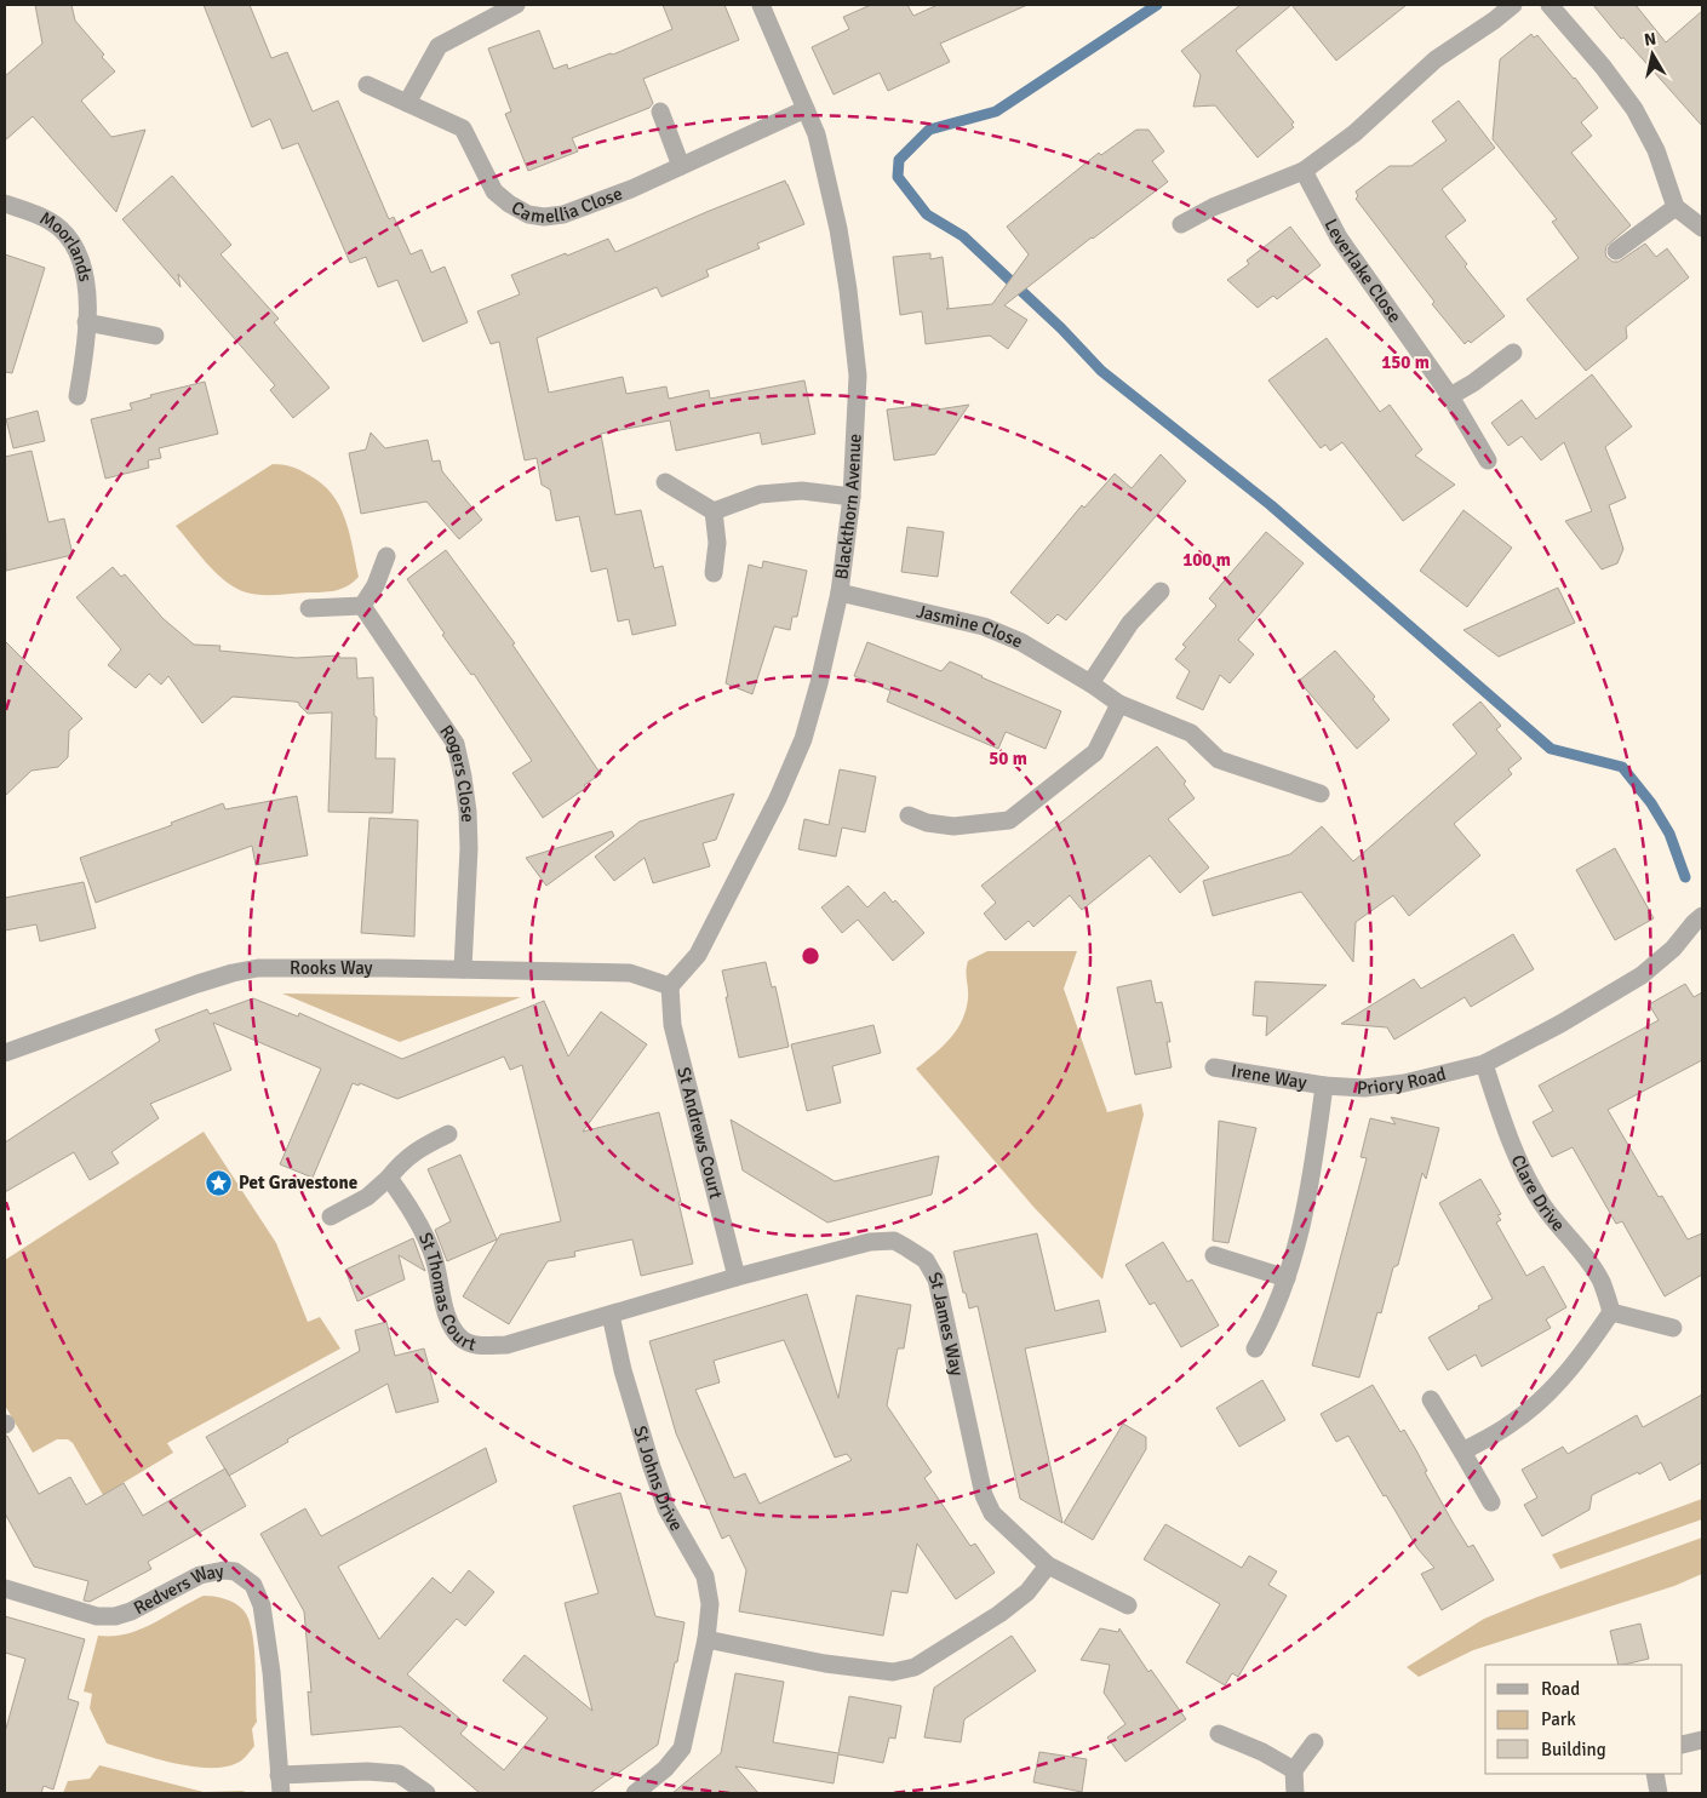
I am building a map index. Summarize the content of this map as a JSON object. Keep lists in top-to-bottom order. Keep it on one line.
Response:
{"streets":{"street":["Camellia Close","Moorlands","Leverlake Close","Blackthorn Avenue","Jasmine Close","Rogers Close","Rooks Way","Irene Way","Priory Road","St Andrews Court","Clare Drive","St Thomas Court","St James Way","St Johns Drive","Redvers Way"]},"crossings":[["Camellia Close","Blackthorn Avenue"],["Blackthorn Avenue","Jasmine Close"],["Blackthorn Avenue","Rooks Way"],["Blackthorn Avenue","St Andrews Court"],["Rogers Close","Rooks Way"],["Rooks Way","St Andrews Court"],["Irene Way","Priory Road"],["Priory Road","Clare Drive"],["St Andrews Court","St James Way"],["St Thomas Court","St James Way"],["St Thomas Court","St Johns Drive"],["St James Way","St Johns Drive"]],"places":{"place":["Pet Gravestone"]},"legend":["Road","Park","Building"],"north":"top","rings":["150 m","100 m","50 m"]}
